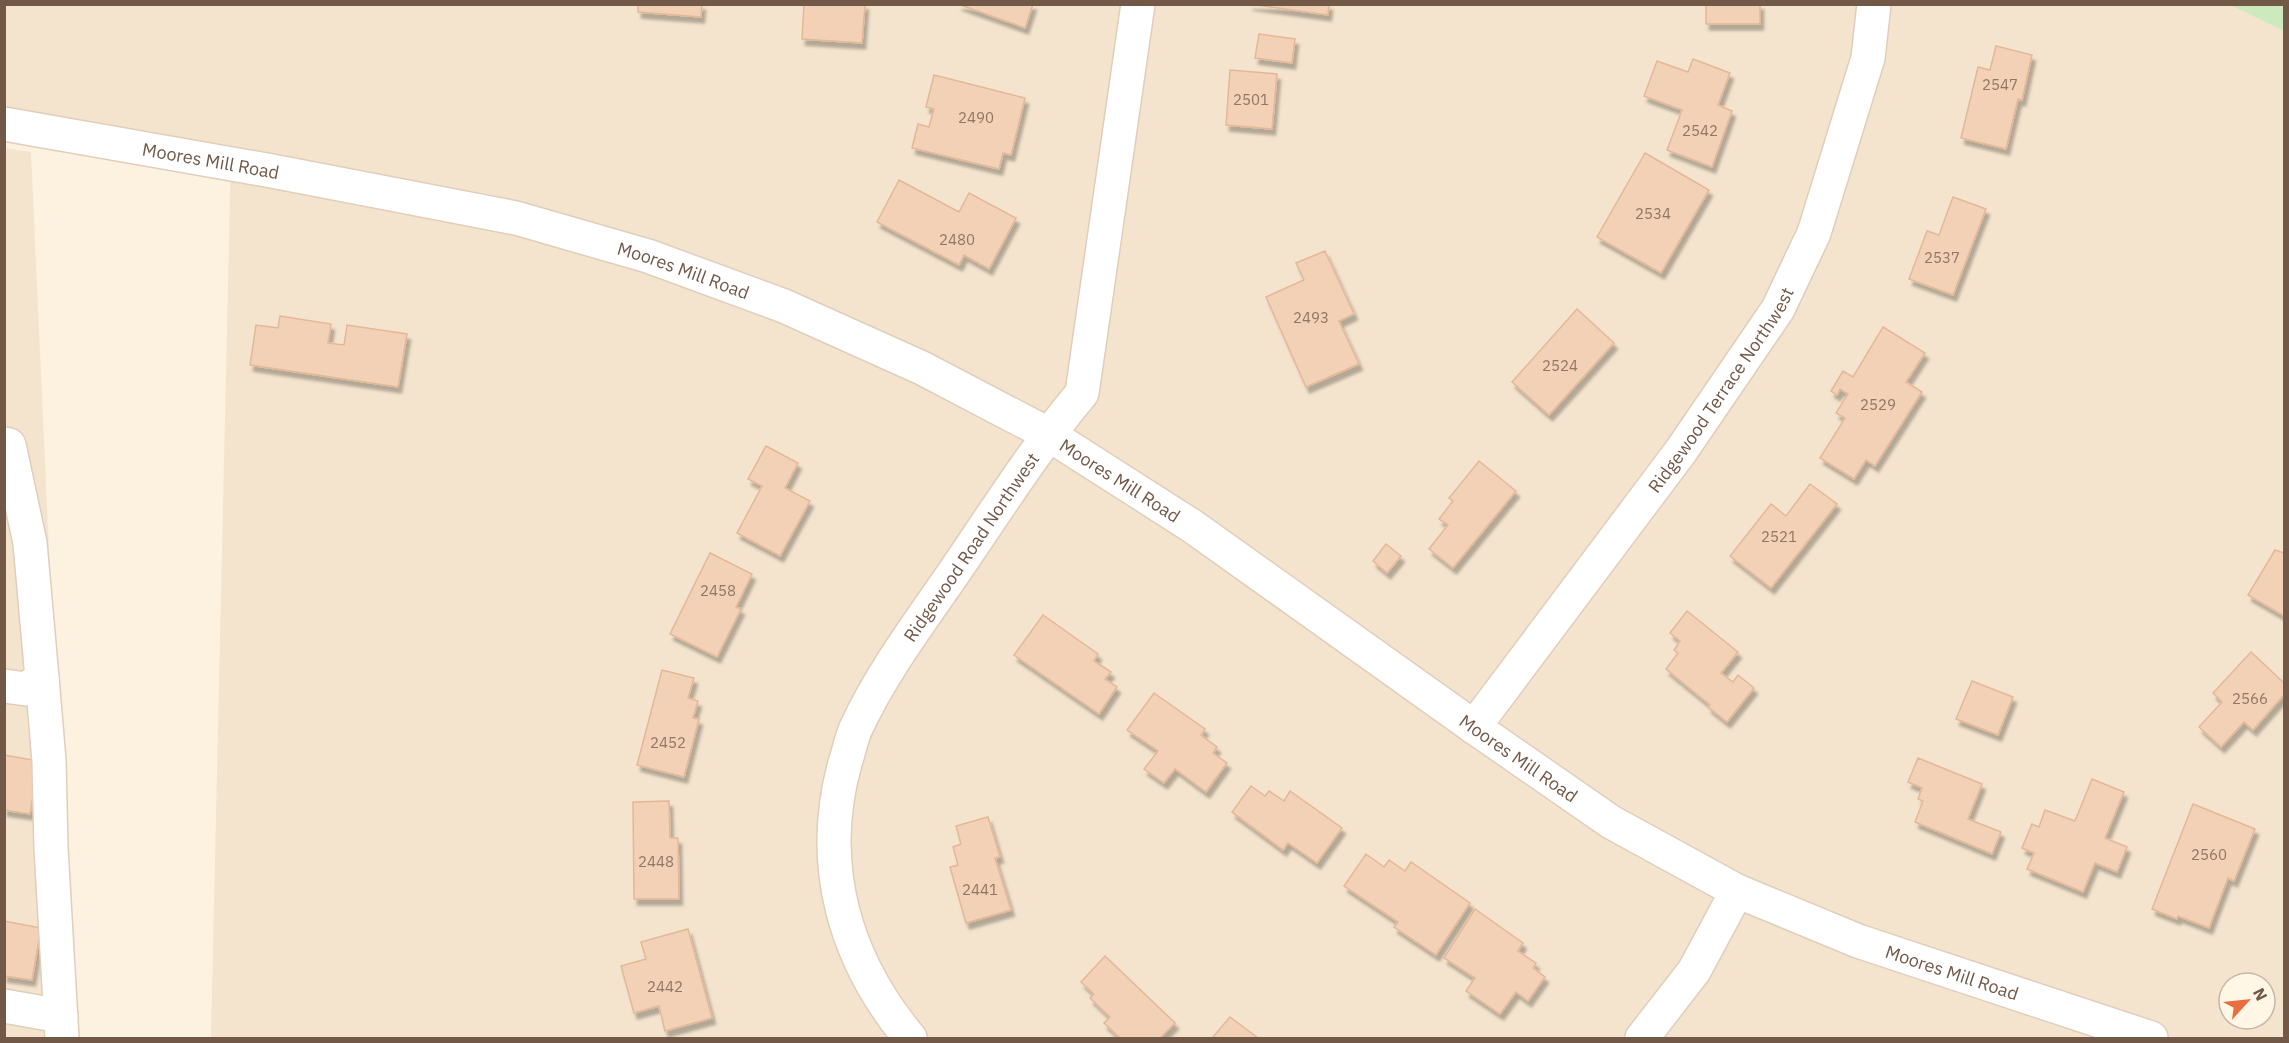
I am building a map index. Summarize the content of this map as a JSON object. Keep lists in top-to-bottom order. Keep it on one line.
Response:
{"streets":{"street":["Moores Mill Road","Ridgewood Terrace Northwest","Ridgewood Road Northwest"]},"crossings":[["Moores Mill Road","Ridgewood Terrace Northwest"],["Moores Mill Road","Ridgewood Road Northwest"]],"house_numbers":["2547","2501","2490","2542","2534","2480","2537","2493","2524","2529","2521","2458","2566","2452","2560","2448","2441","2442"],"north":"top right"}
